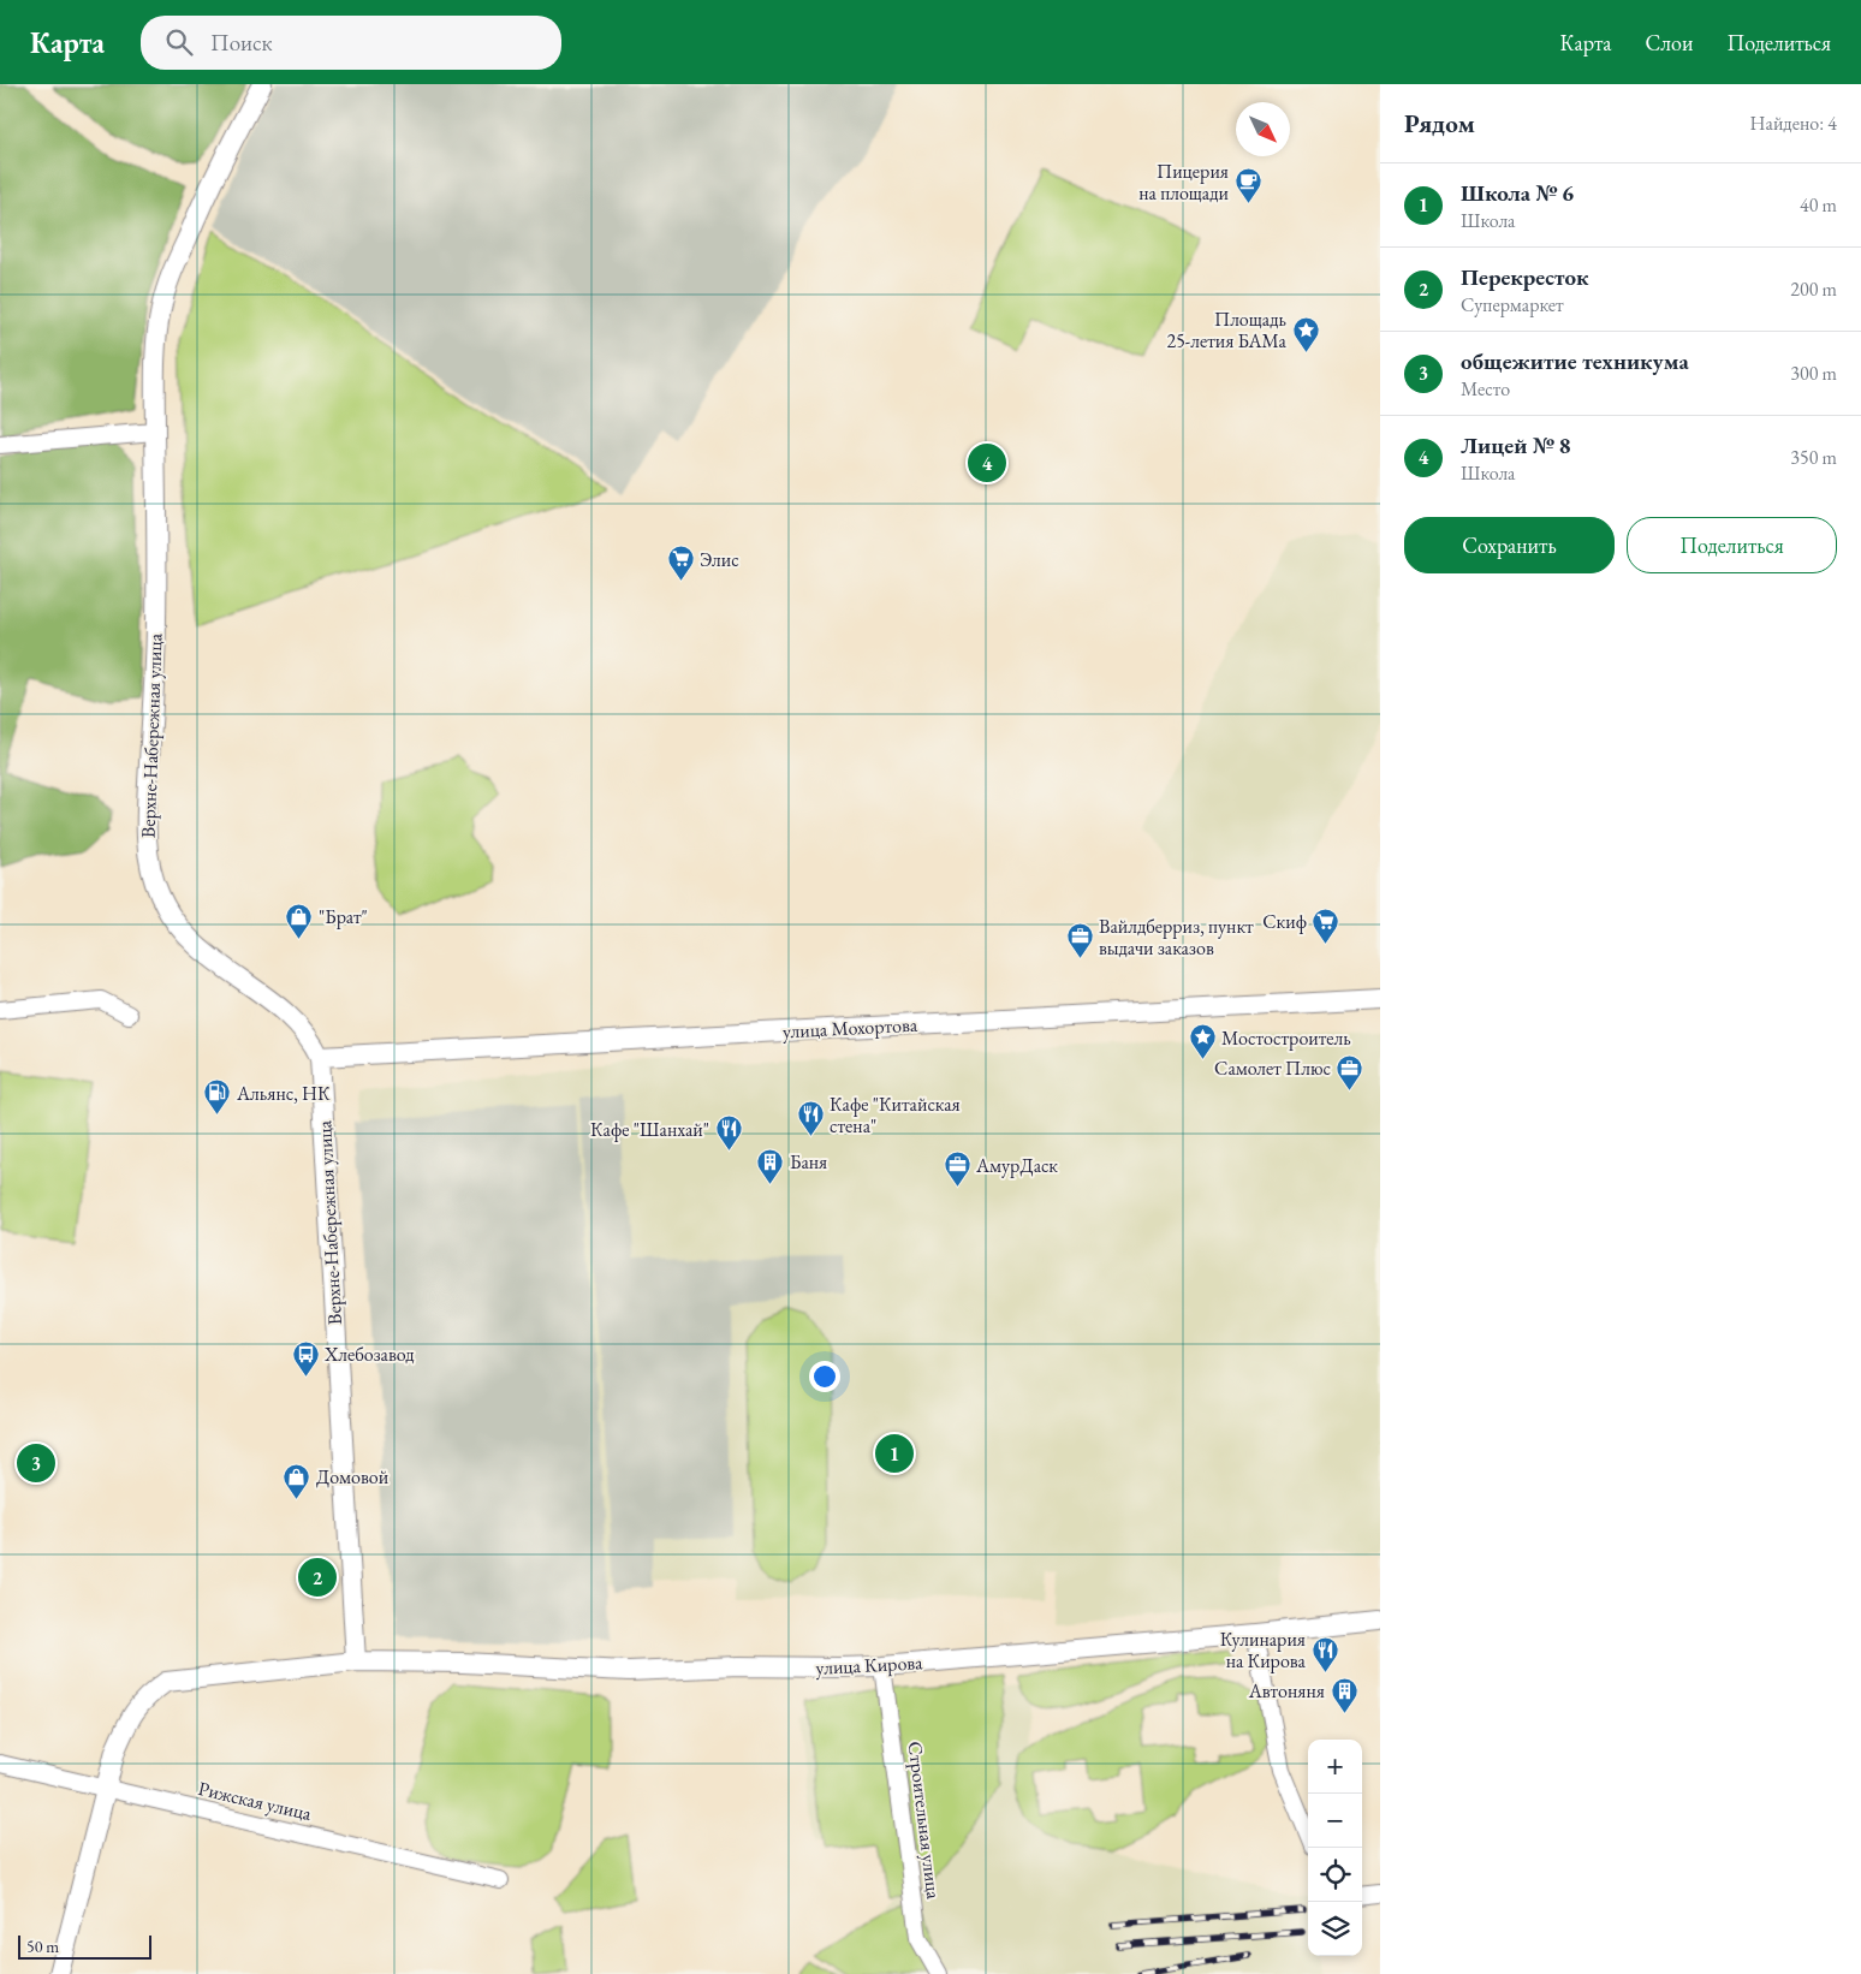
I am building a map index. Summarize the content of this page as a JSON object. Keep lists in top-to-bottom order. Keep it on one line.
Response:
{"streets":{"street":["Верхне-Набережная улица","улица Мохортова","улица Кирова","Рижская улица","Строительная улица"]},"crossings":[["Верхне-Набережная улица","улица Мохортова"],["Верхне-Набережная улица","улица Кирова"],["улица Кирова","Рижская улица"],["улица Кирова","Строительная улица"]],"places":{"cafe":["Пицерия на площади"],"place":["Площадь 25-летия БАМа","Мостостроитель"],"supermarket":["Элис","Скиф"],"shop":["\"Брат\"","Домовой"],"office":["Вайлдберриз, пункт выдачи заказов","Самолет Плюс","АмурДаск"],"fuel station":["Альянс, НК"],"restaurant":["Кафе \"Китайская стена\"","Кафе \"Шанхай\"","Кулинария на Кирова"],"building":["Баня","Автоняня"],"bus stop":["Хлебозавод"]},"scale_bar":"50 m","north":"bottom right","page":{"header":"Карта","search":"Поиск","nav":["Карта","Слои","Поделиться"],"heading":["Рядом","Найдено: 4"],"list":[{"mark":"1","name":"Школа № 6","note":"Школа","value":"40 m"},{"mark":"2","name":"Перекресток","note":"Супермаркет","value":"200 m"},{"mark":"3","name":"общежитие техникума","note":"Место","value":"300 m"},{"mark":"4","name":"Лицей № 8","note":"Школа","value":"350 m"}],"pins":["4","1","3","2"],"buttons":["Сохранить","Поделиться"],"map_buttons":["+","−"],"scale":"50 m"}}
